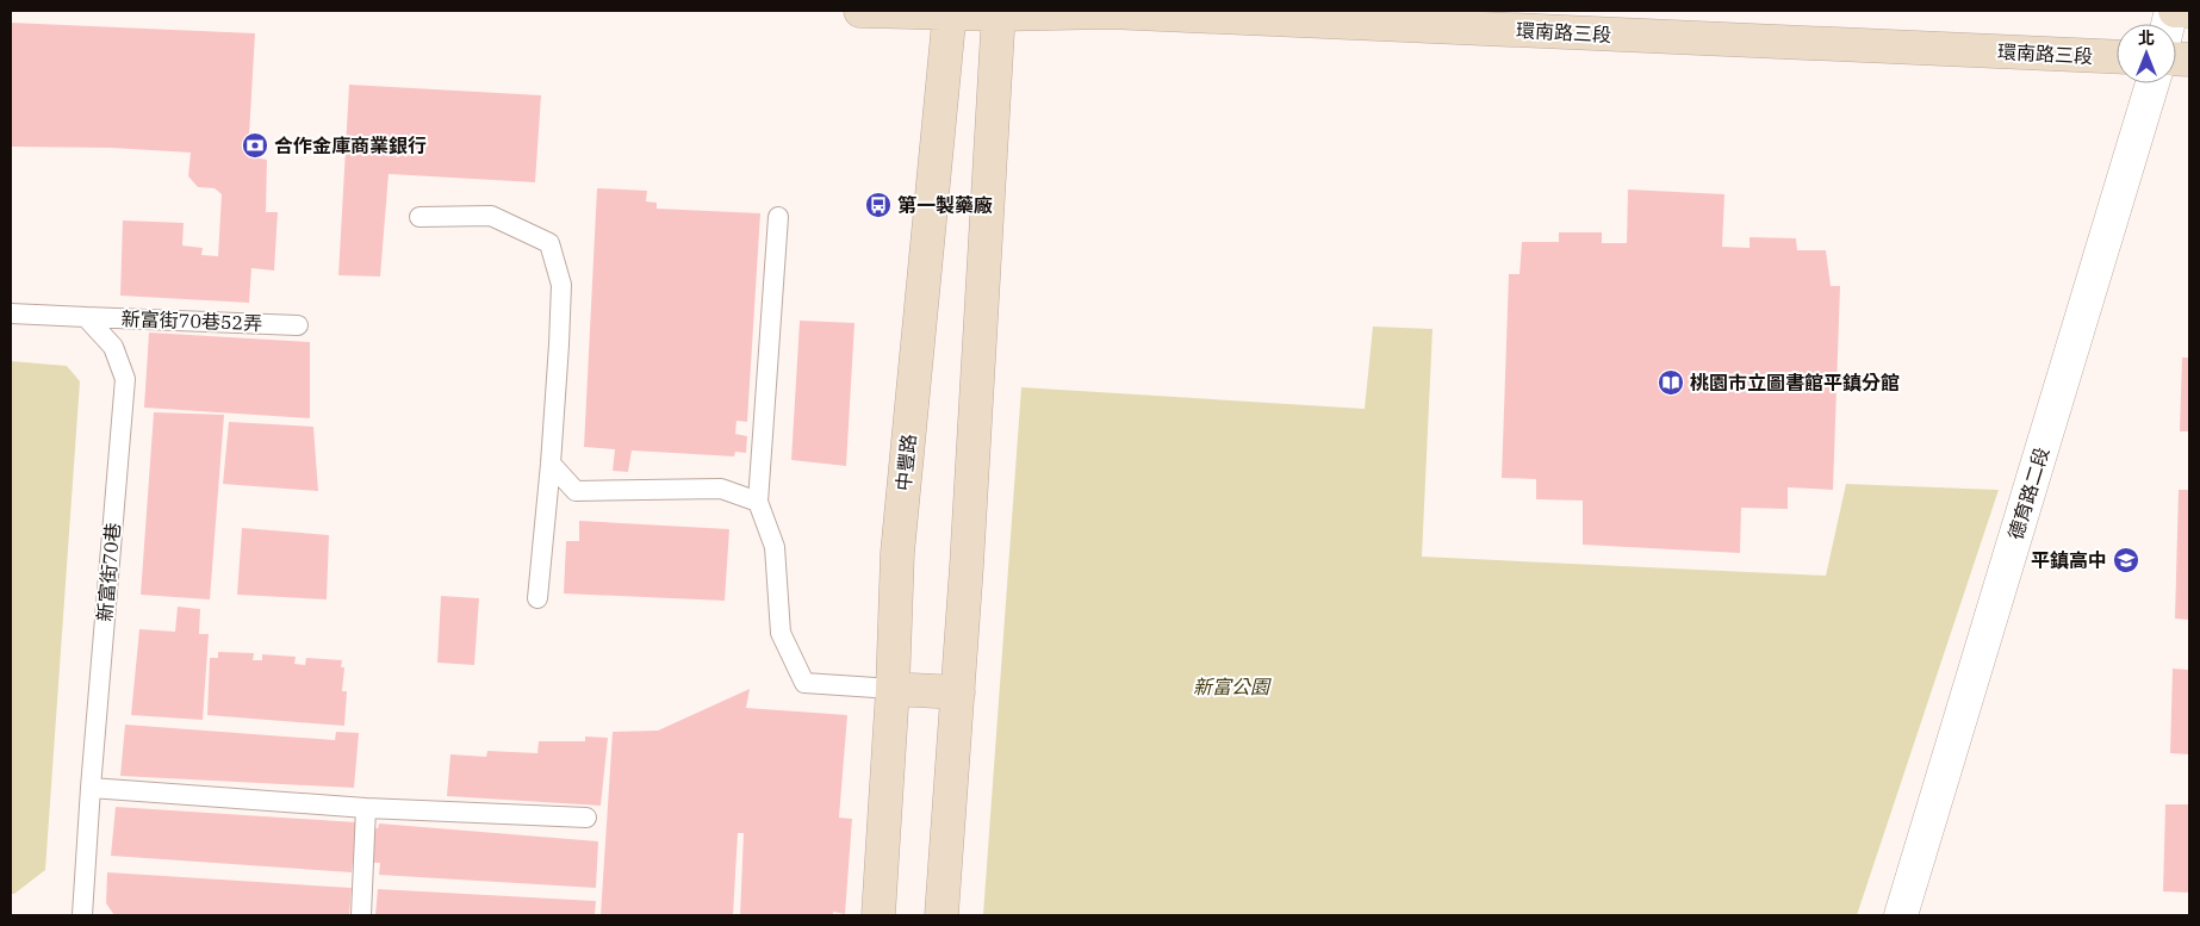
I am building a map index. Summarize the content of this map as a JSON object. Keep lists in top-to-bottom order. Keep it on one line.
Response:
{"streets":{"main road":["環南路三段","中豐路"],"street":["德育路二段"],"lane":["新富街70巷52弄","新富街70巷"]},"crossings":[["環南路三段","中豐路"],["新富街70巷52弄","新富街70巷"]],"parks":["新富公園"],"places":{"bank":["合作金庫商業銀行"],"bus stop":["第一製藥廠"],"library":["桃園市立圖書館平鎮分館"],"school or university":["平鎮高中"]},"north":"top"}
